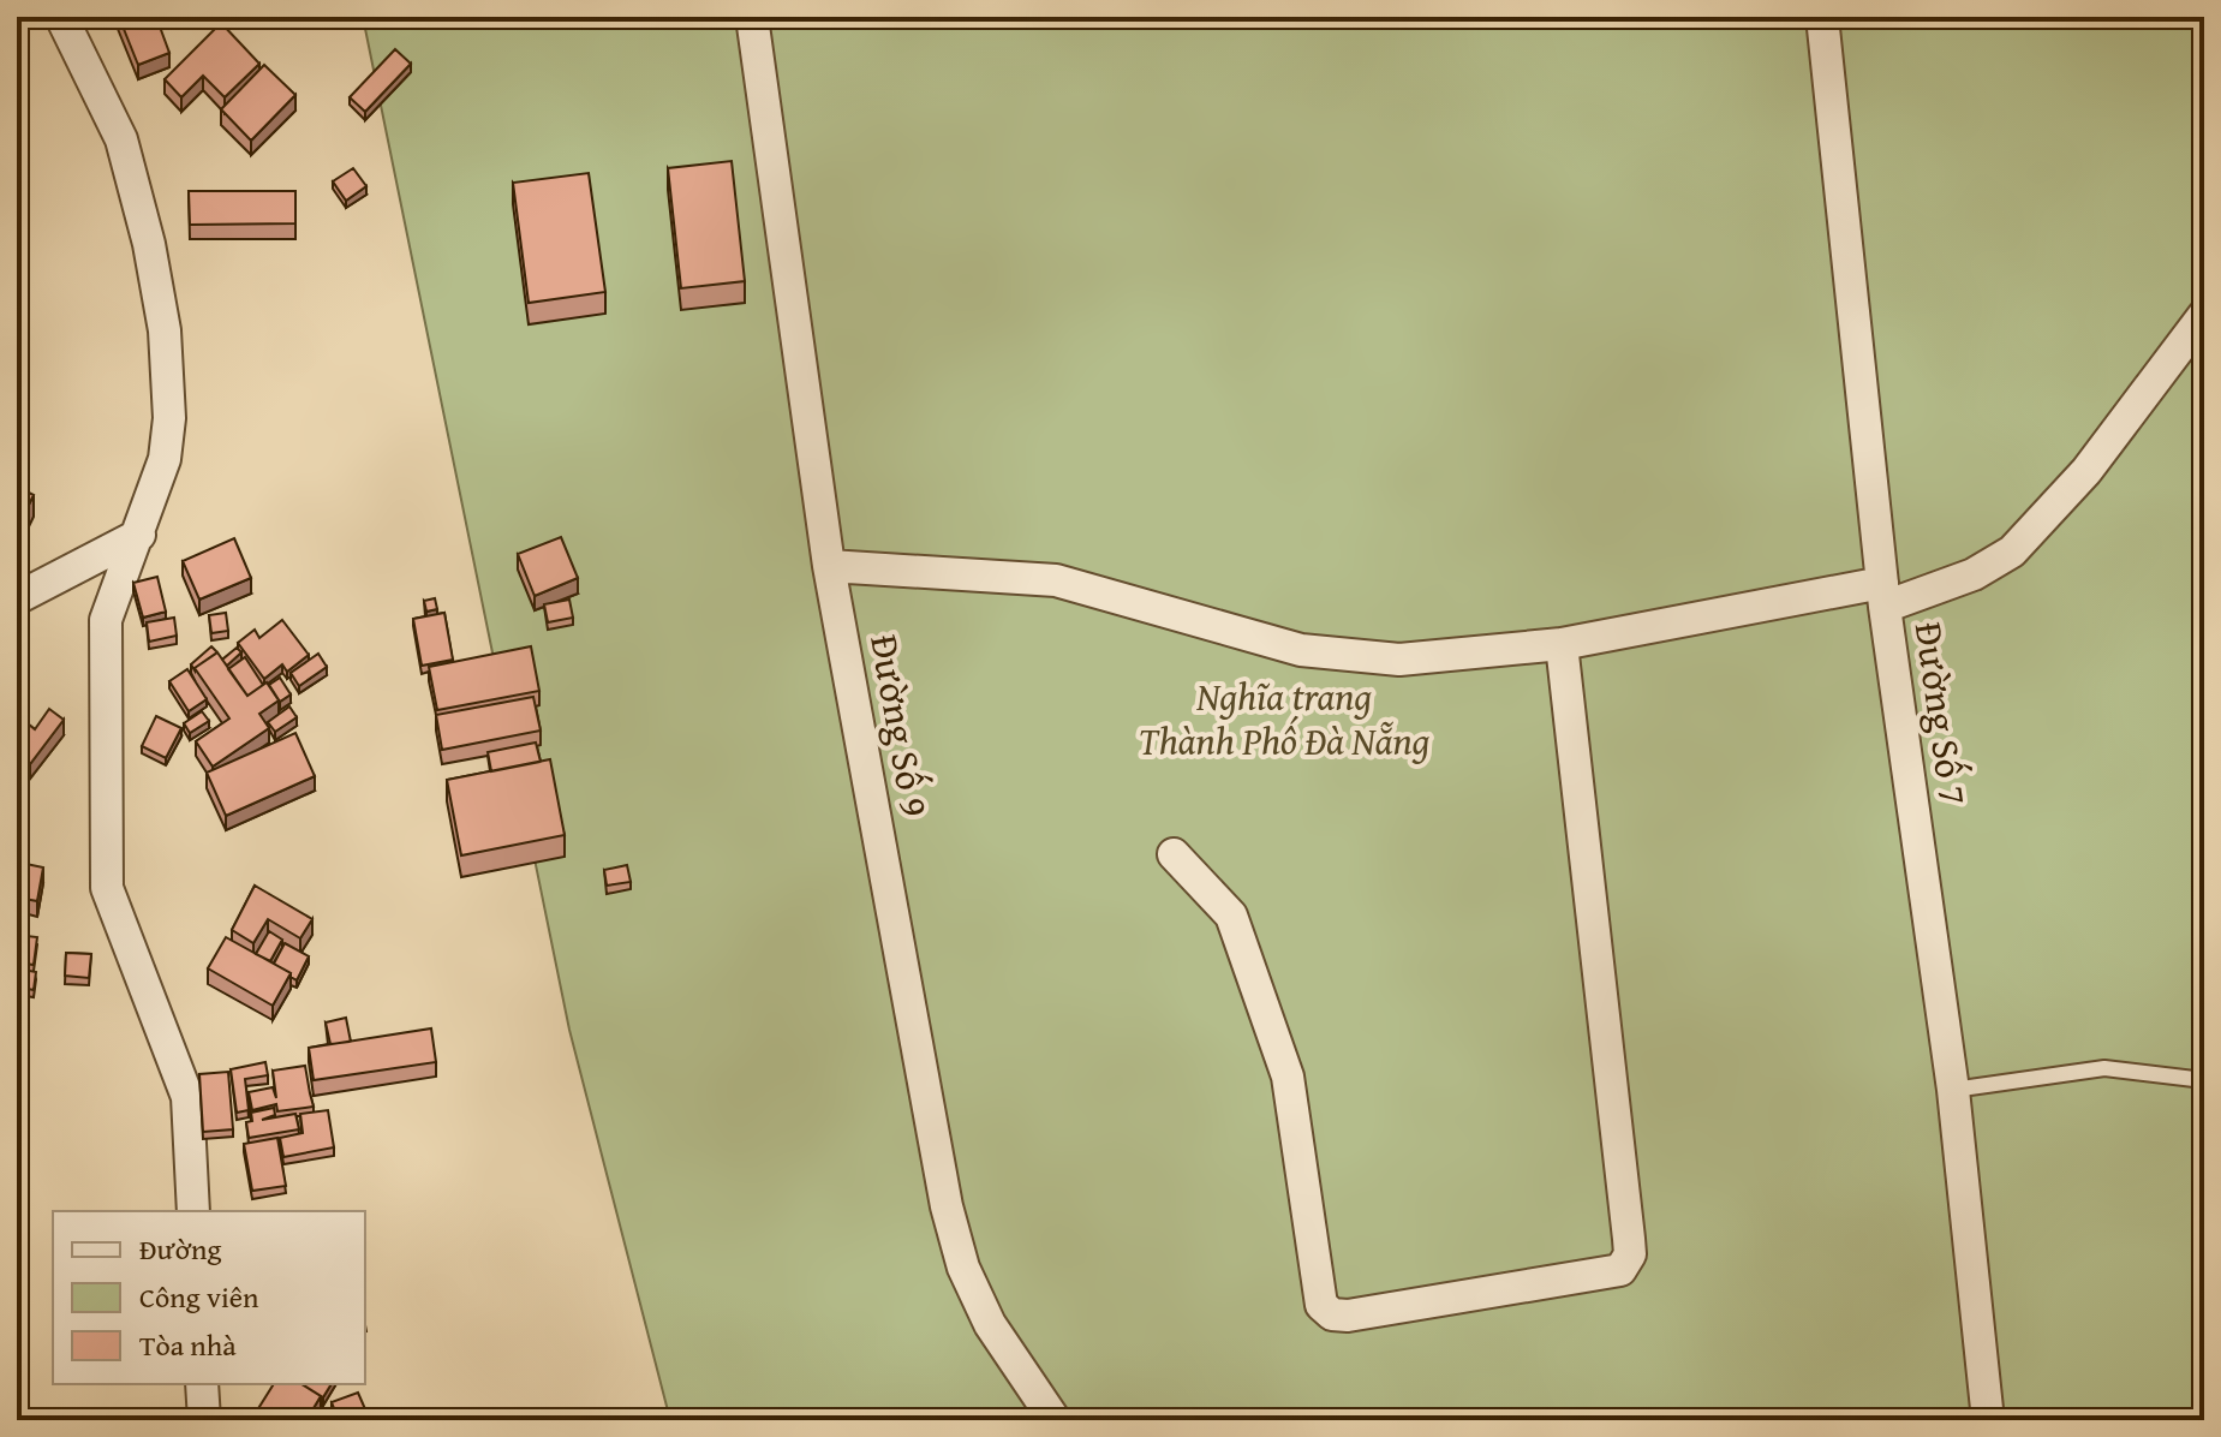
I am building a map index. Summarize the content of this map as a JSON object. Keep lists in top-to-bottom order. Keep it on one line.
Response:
{"streets":{"street":["Đường Số 7","Đường Số 9"]},"parks":["Nghĩa trang Thành Phố Đà Nẵng"],"legend":["Đường","Công viên","Tòa nhà"]}
